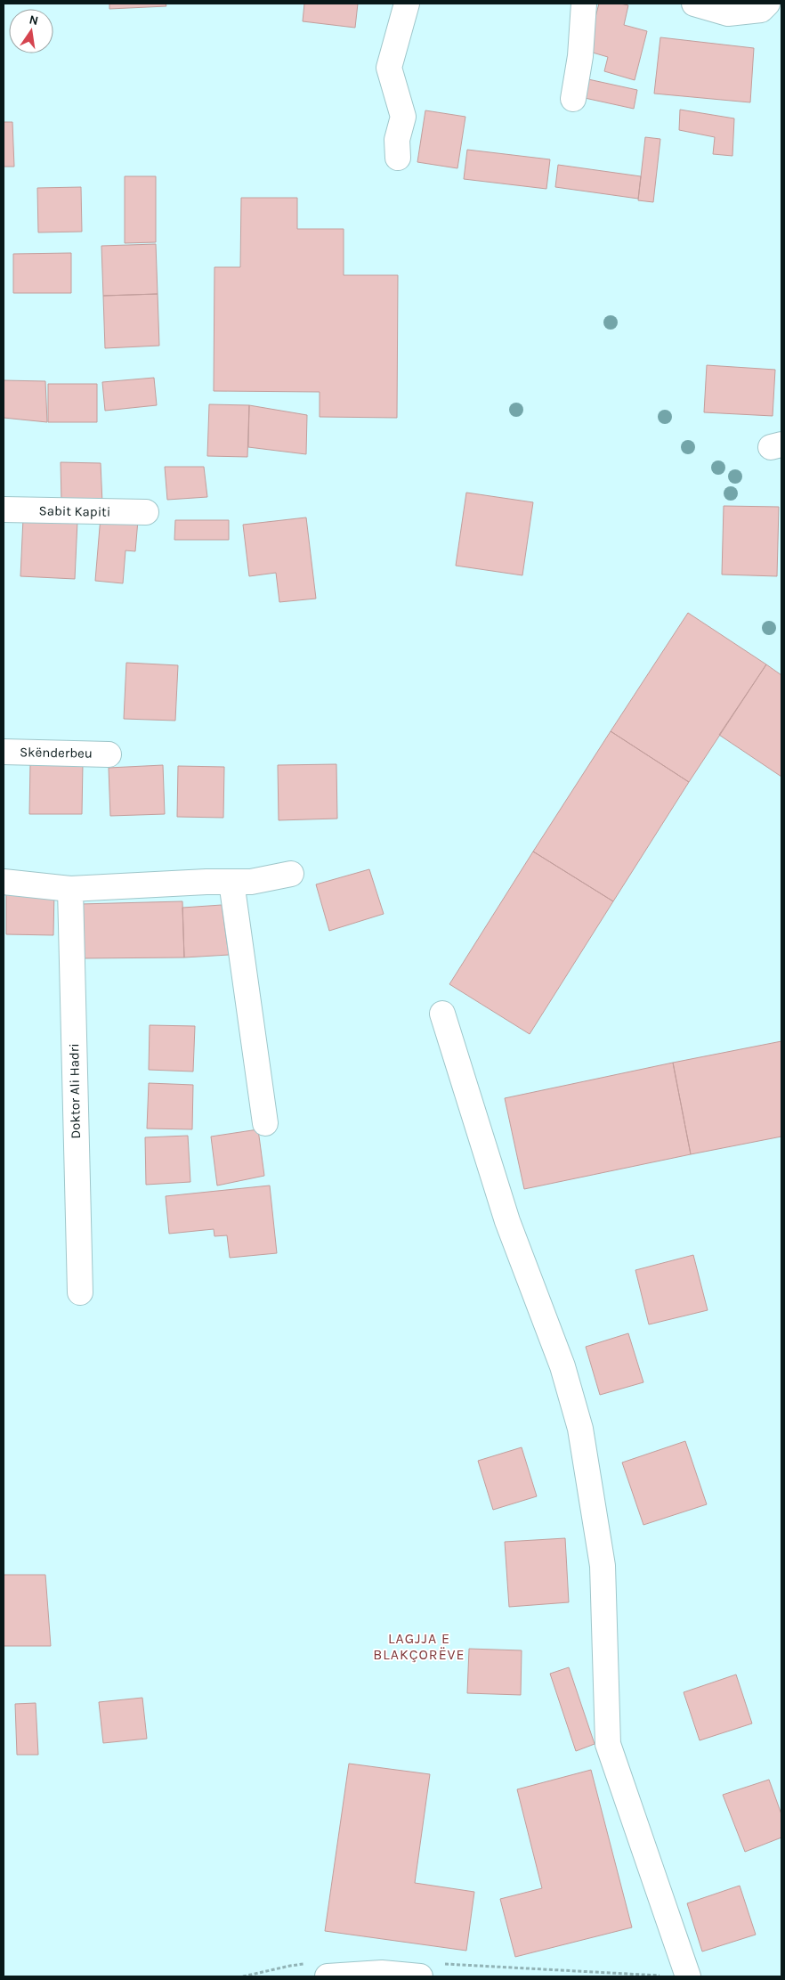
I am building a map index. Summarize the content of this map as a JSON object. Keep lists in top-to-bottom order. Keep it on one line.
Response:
{"streets":{"street":["Sabit Kapiti","Skënderbeu","Doktor Ali Hadri"]},"districts":["LAGJJA E BLAKÇORËVE"],"north":"top"}
